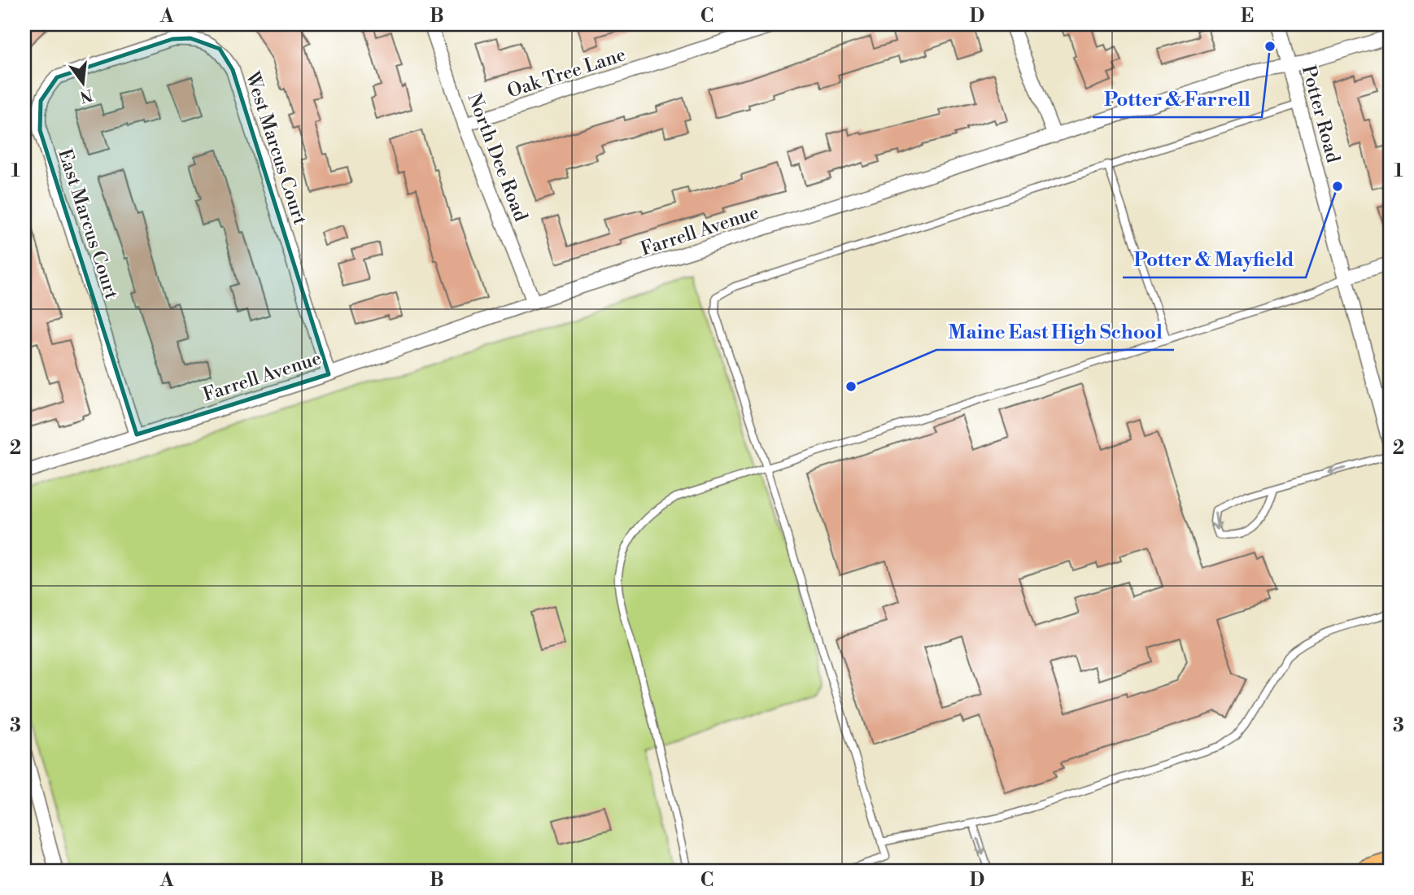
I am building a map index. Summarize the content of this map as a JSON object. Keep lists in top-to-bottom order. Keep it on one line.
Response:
{"streets":{"street":["Oak Tree Lane","Potter Road","West Marcus Court","North Dee Road","East Marcus Court","Farrell Avenue"]},"crossings":[["Oak Tree Lane","North Dee Road"],["Potter Road","Farrell Avenue"],["West Marcus Court","East Marcus Court"],["West Marcus Court","Farrell Avenue"],["North Dee Road","Farrell Avenue"],["East Marcus Court","Farrell Avenue"]],"places":["Potter & Farrell","Potter & Mayfield","Maine East High School"],"north":"bottom","grid":{"columns":["A","B","C","D","E"],"rows":["1","2","3"]}}
